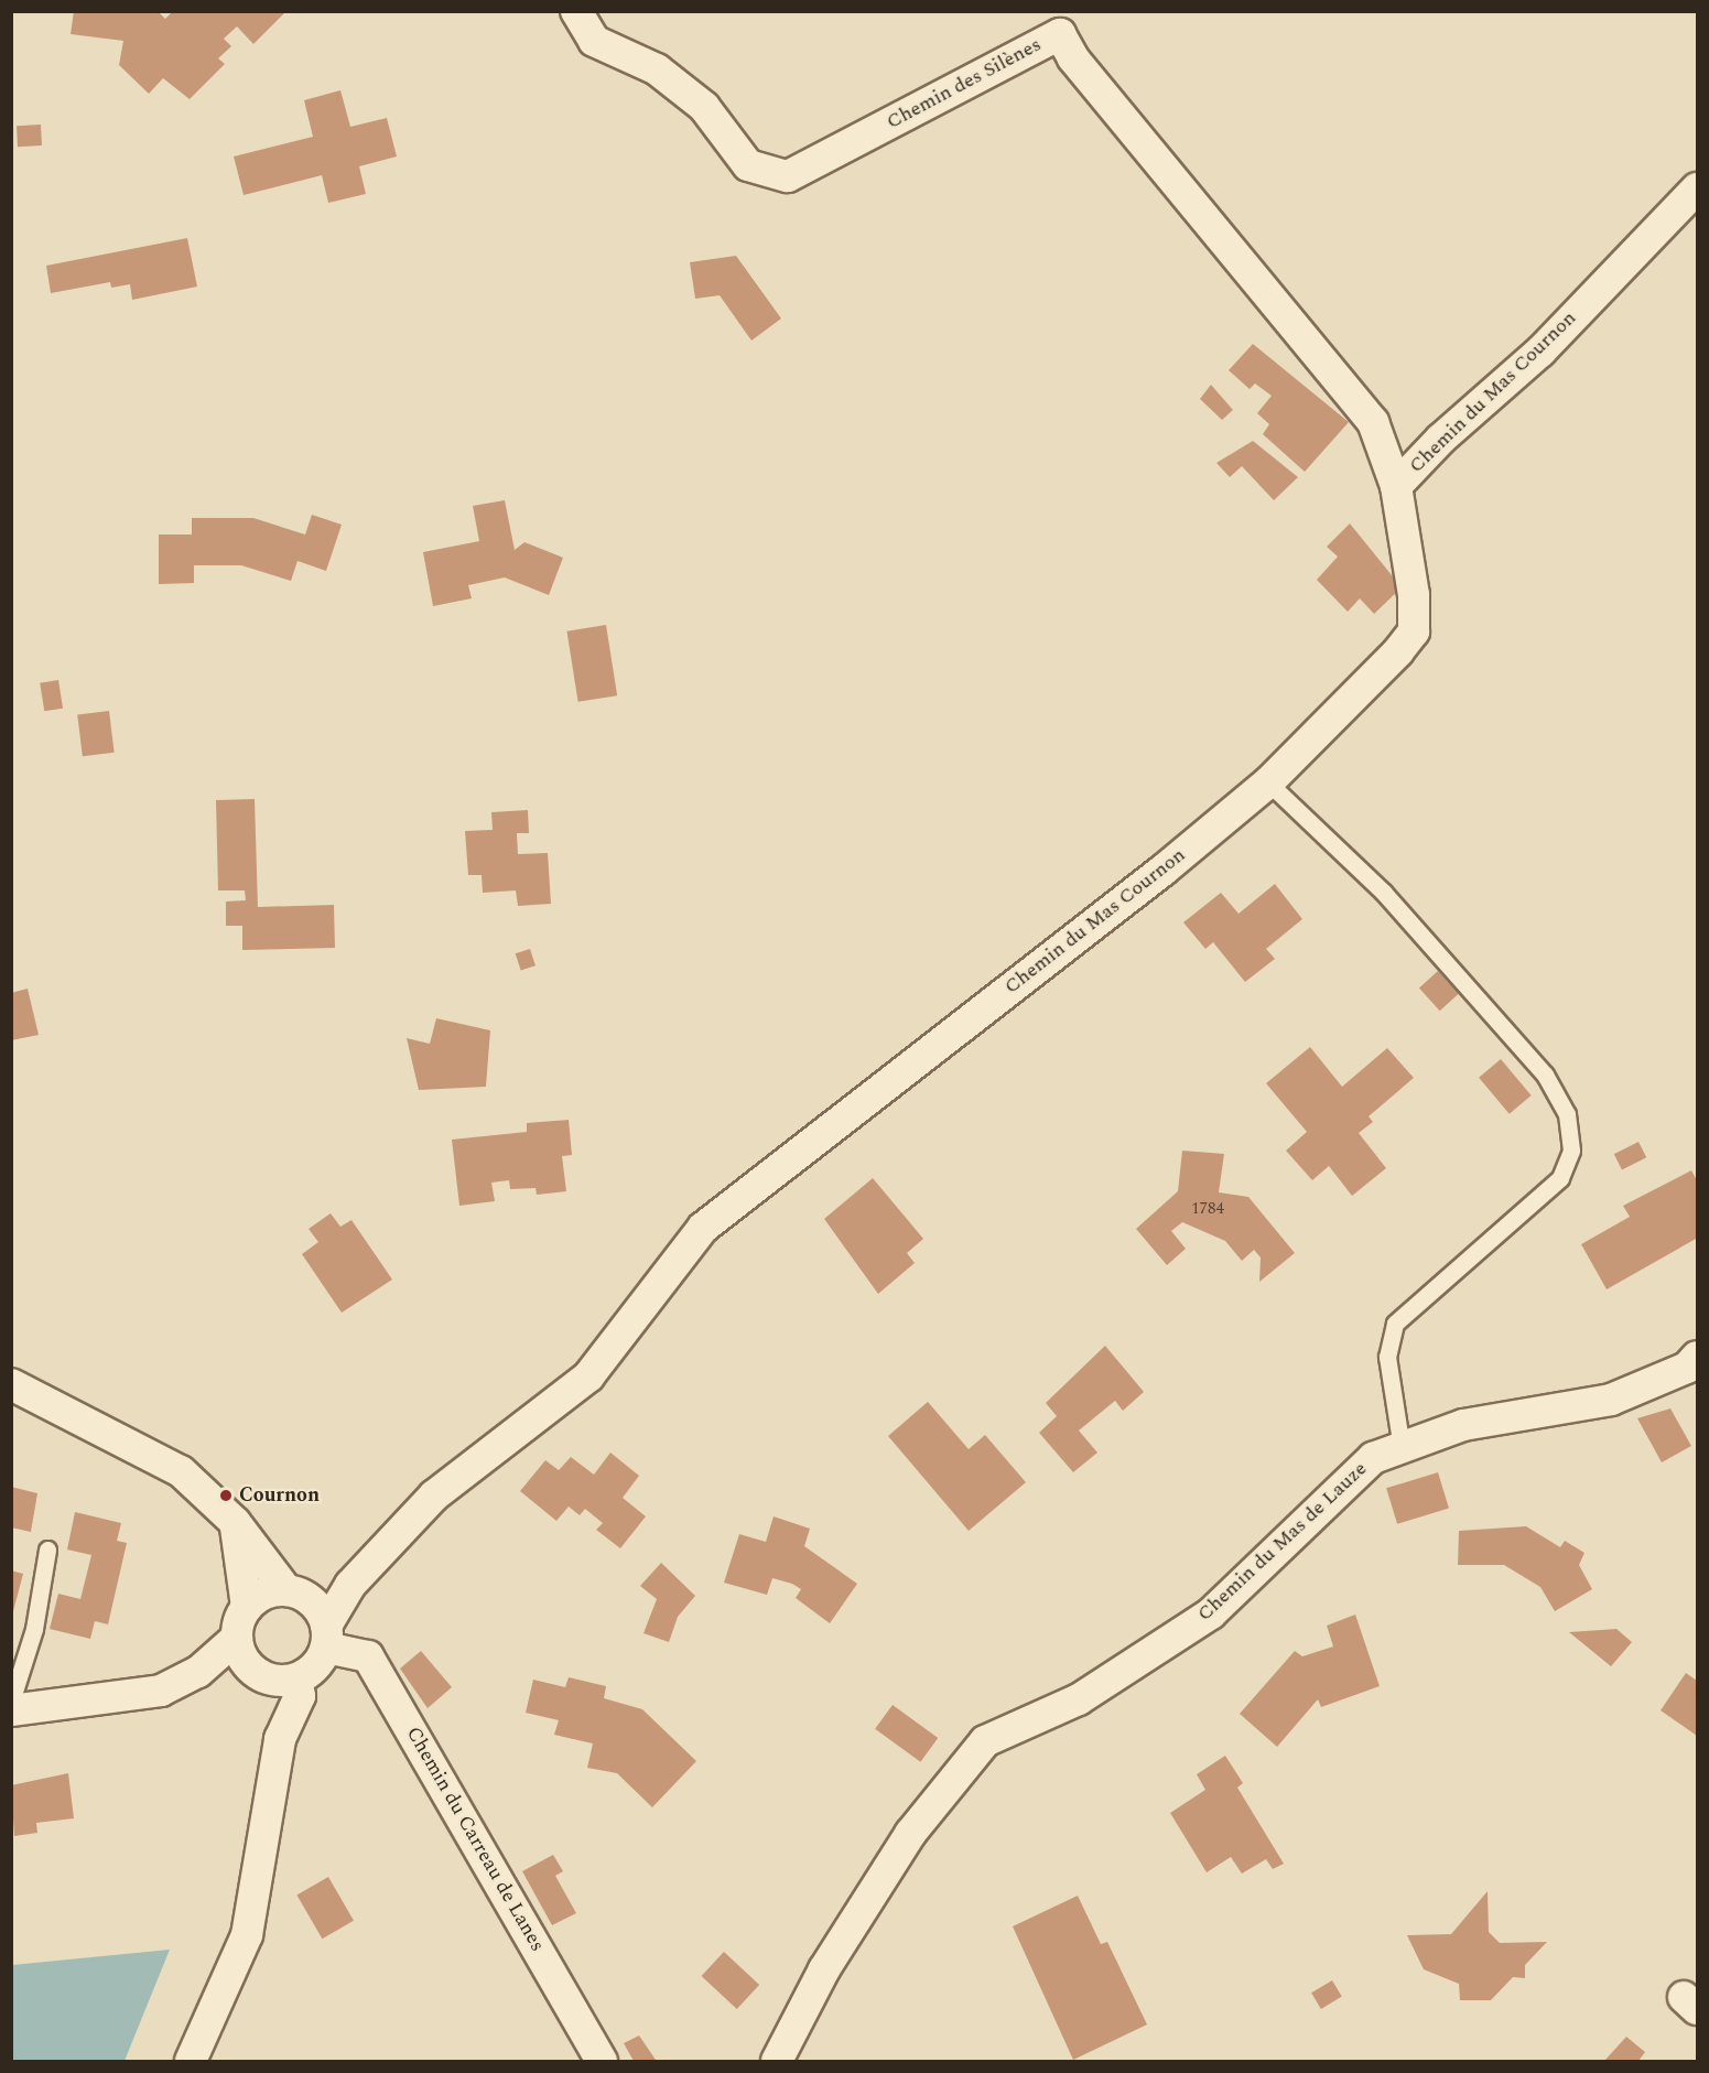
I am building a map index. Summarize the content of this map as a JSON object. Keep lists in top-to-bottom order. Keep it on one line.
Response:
{"streets":{"street":["Chemin des Silènes","Chemin du Mas Cournon","Chemin du Mas de Lauze","Chemin du Carreau de Lanes"]},"crossings":[["Chemin des Silènes","Chemin du Mas Cournon"],["Chemin du Mas Cournon","Chemin du Carreau de Lanes"]],"places":["Cournon"],"house_numbers":["1784"]}
